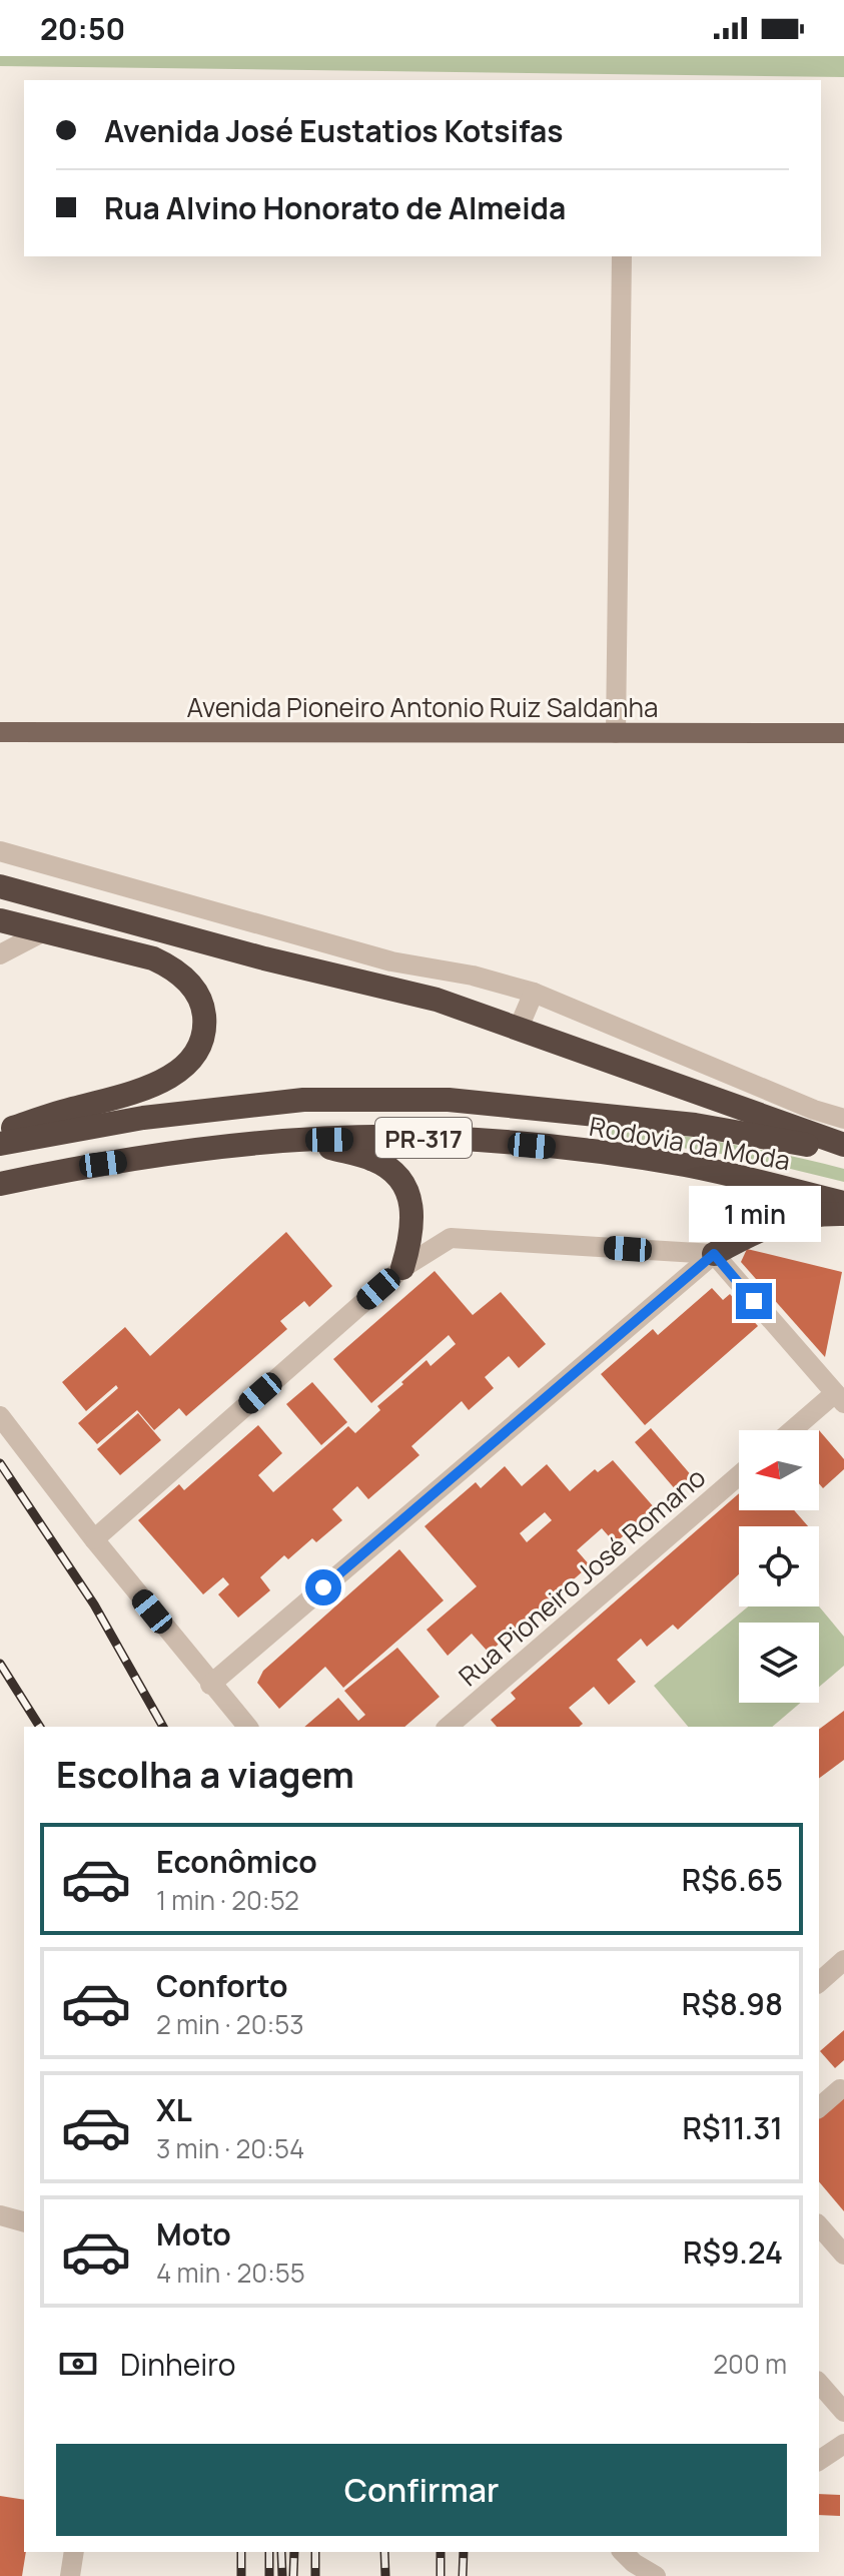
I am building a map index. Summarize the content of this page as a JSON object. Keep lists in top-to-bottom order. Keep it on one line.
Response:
{"streets":{"highway":["PR-317","Rodovia da Moda"],"main road":["Avenida Pioneiro Antonio Ruiz Saldanha"],"street":["Rua Pioneiro José Romano"]},"north":"left","page":{"status":"20:50","banner":["Avenida José Eustatios Kotsifas","Rua Alvino Honorato de Almeida"],"bubble":"1 min","heading":"Escolha a viagem","list":[{"name":"Econômico","note":"1 min · 20:52","value":"R$6.65"},{"name":"Conforto","note":"2 min · 20:53","value":"R$8.98"},{"name":"XL","note":"3 min · 20:54","value":"R$11.31"},{"name":"Moto","note":"4 min · 20:55","value":"R$9.24"}],"pay":["Dinheiro","200 m"],"buttons":"Confirmar"}}
